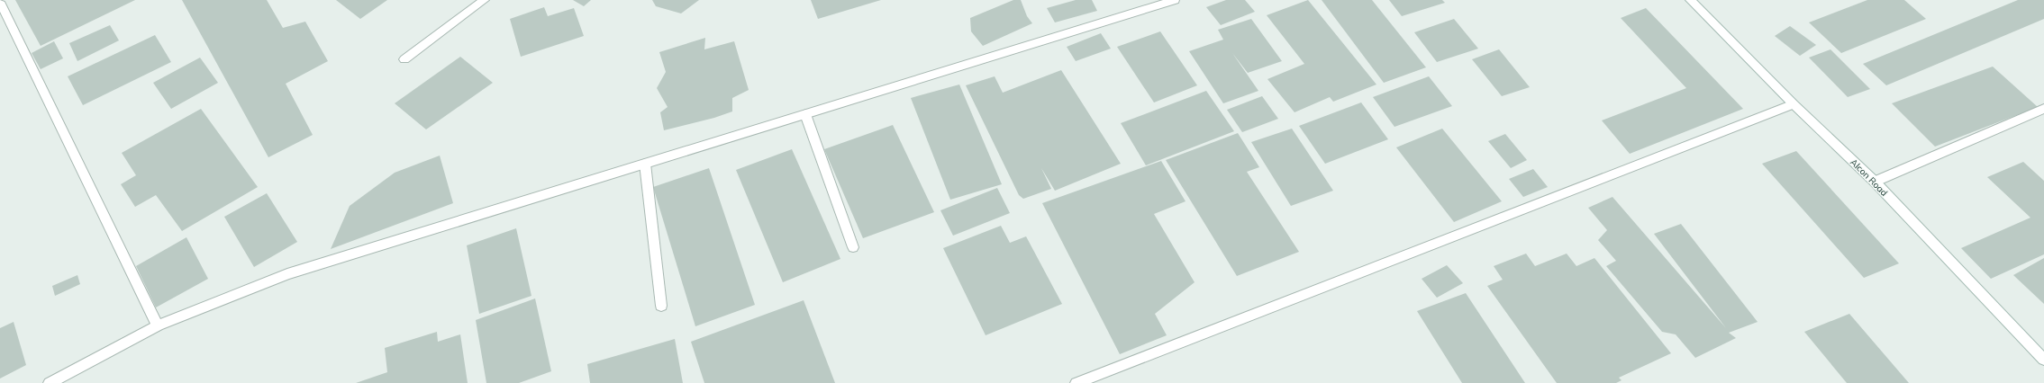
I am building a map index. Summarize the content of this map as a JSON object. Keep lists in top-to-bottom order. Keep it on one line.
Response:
{"streets":{"street":["Alcon Road"]}}
